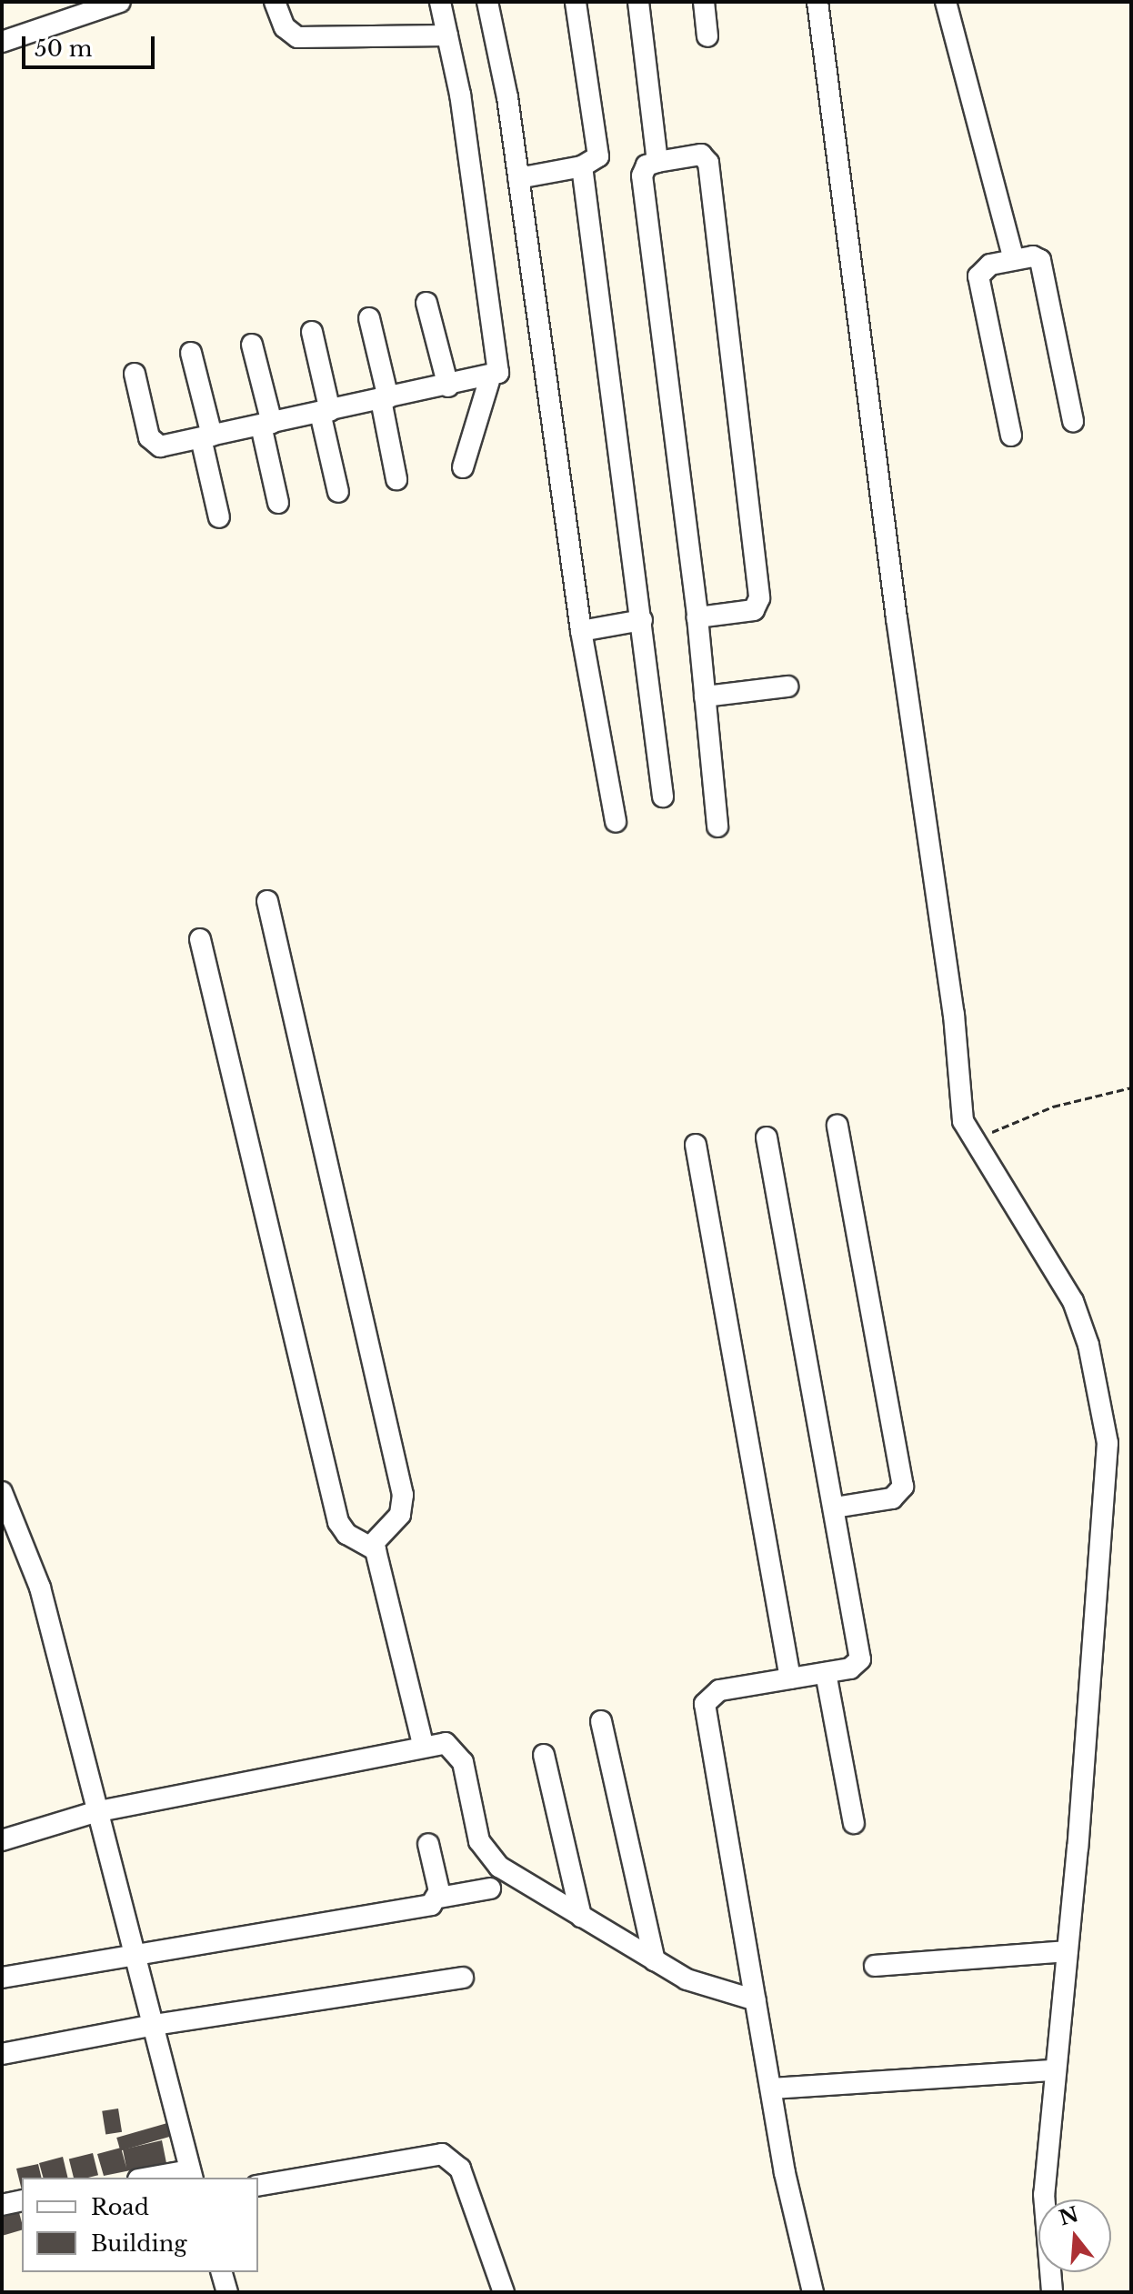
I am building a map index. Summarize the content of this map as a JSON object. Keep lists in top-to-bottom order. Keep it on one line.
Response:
{"legend":["Road","Building"],"scale_bar":"50 m","north":"top"}
